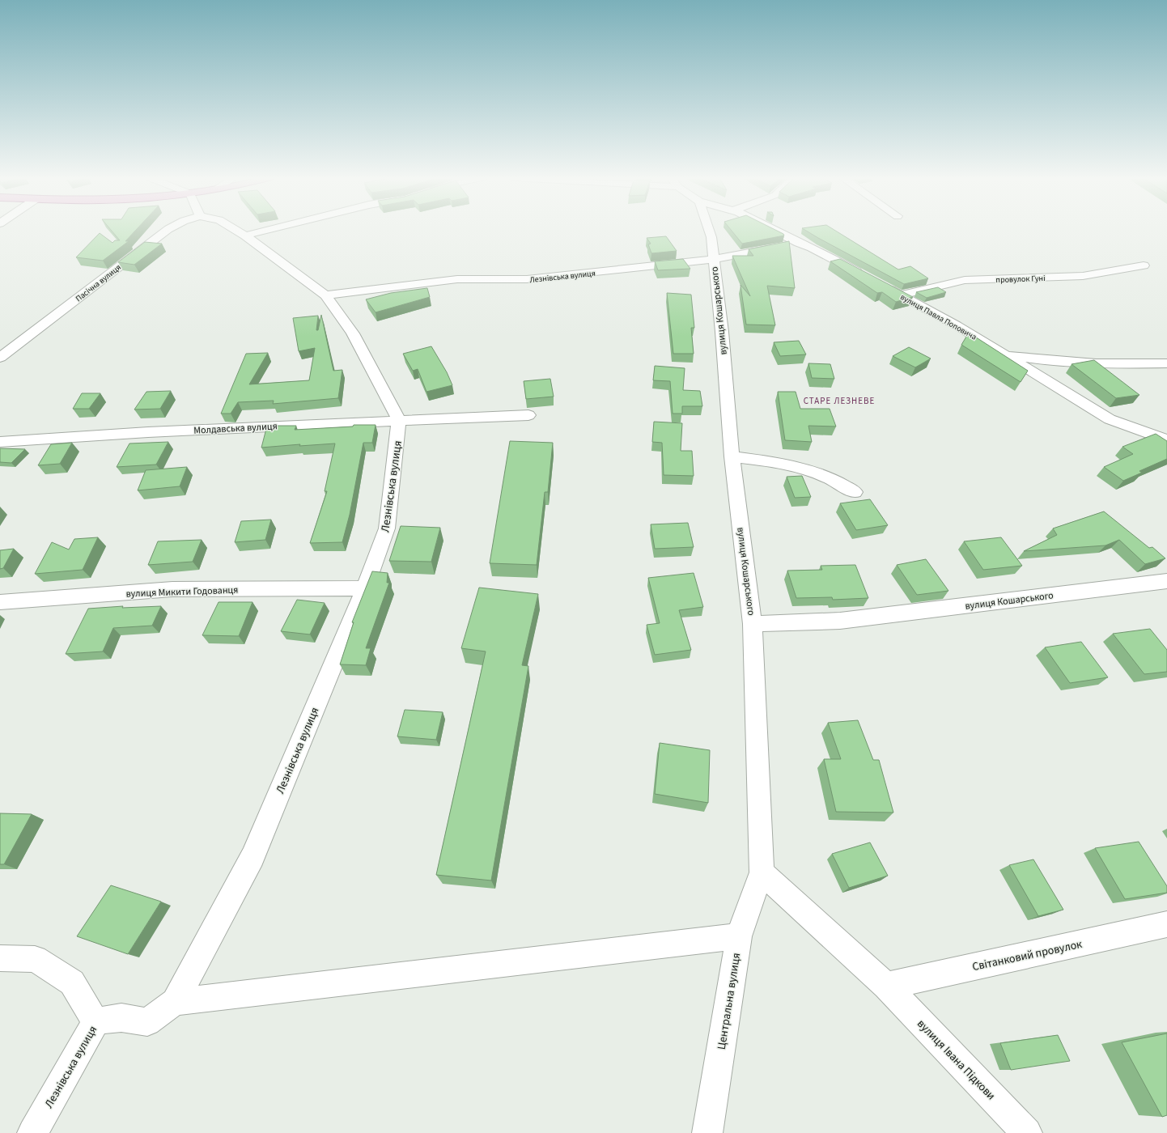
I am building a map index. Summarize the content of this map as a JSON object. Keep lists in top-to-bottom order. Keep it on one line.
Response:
{"streets":{"street":["Лезнівська вулиця","провулок Гуні","Пасічна вулиця","вулиця Кошарського","вулиця Павла Поповича","Молдавська вулиця","вулиця Микити Годованця","Світанковий провулок","Центральна вулиця","вулиця Івана Підкови"]},"crossings":[["Лезнівська вулиця","вулиця Кошарського"],["Лезнівська вулиця","Молдавська вулиця"],["Лезнівська вулиця","вулиця Микити Годованця"],["провулок Гуні","вулиця Павла Поповича"],["Світанковий провулок","вулиця Івана Підкови"],["Центральна вулиця","вулиця Івана Підкови"]],"districts":["СТАРЕ ЛЕЗНЕВЕ"]}
